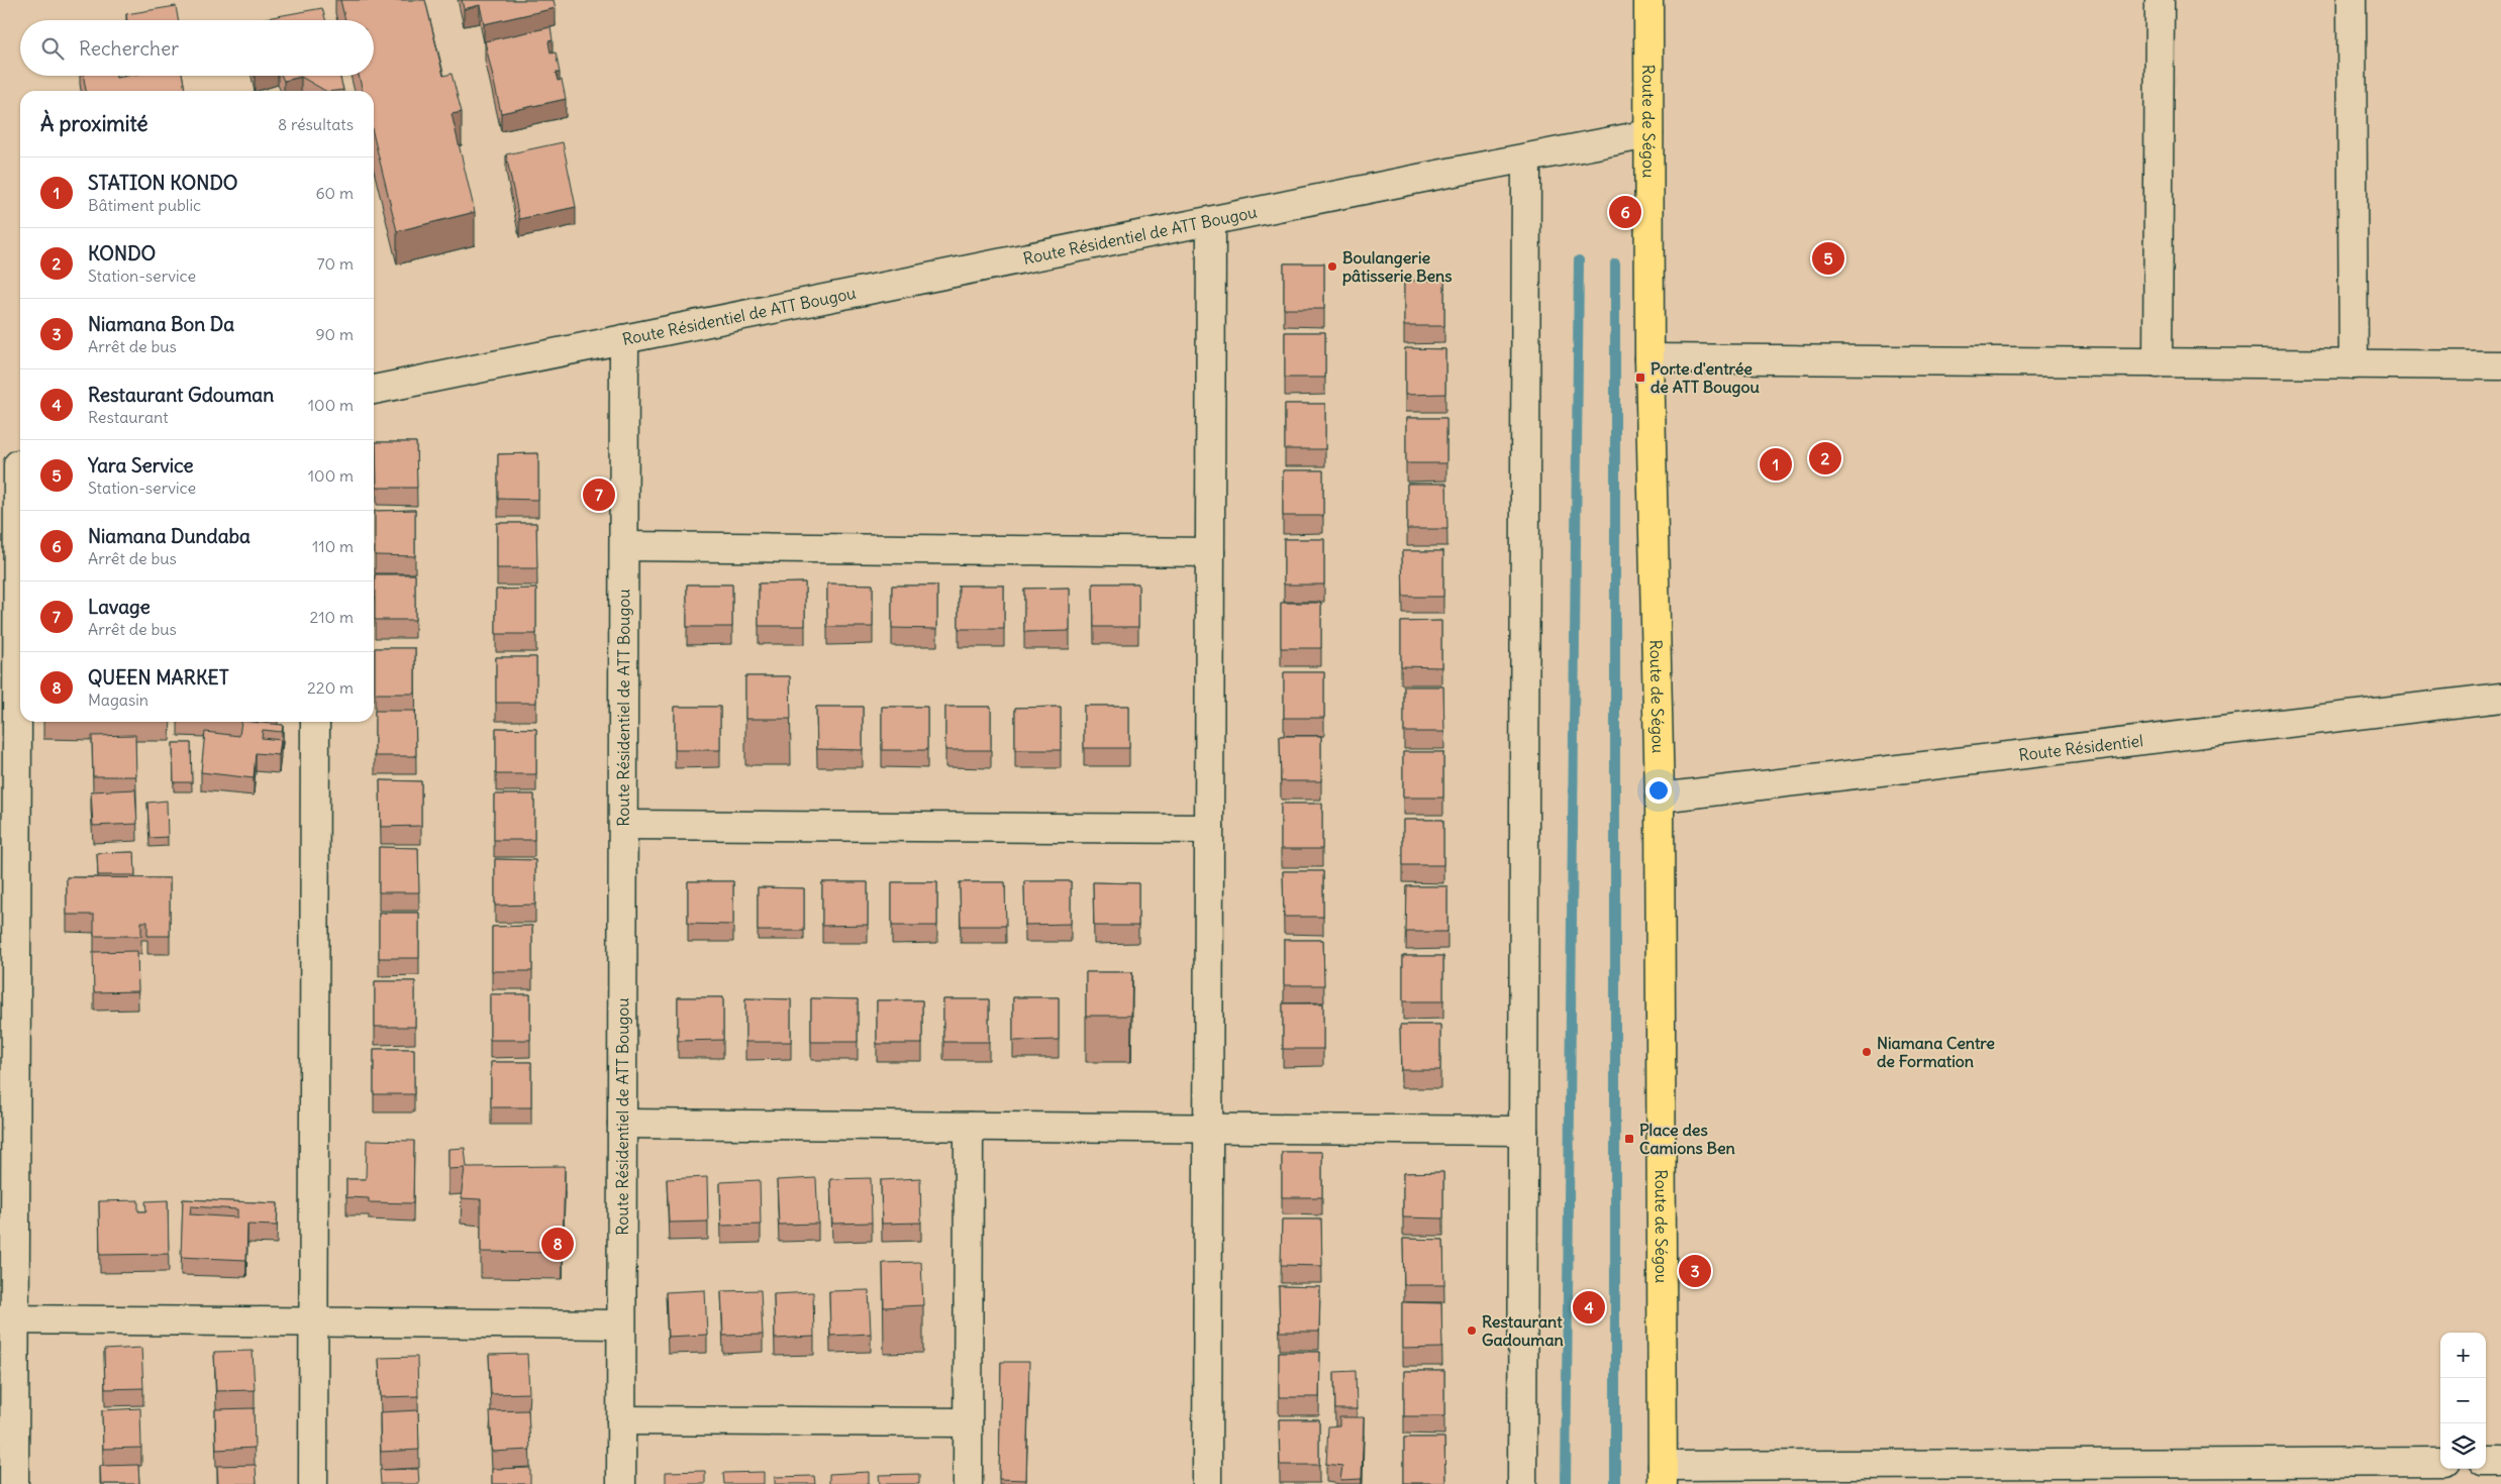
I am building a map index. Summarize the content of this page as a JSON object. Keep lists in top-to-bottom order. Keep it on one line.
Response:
{"streets":{"highway":["Route de Ségou"],"street":["Route Résidentiel de ATT Bougou","Route Résidentiel"]},"crossings":[["Route de Ségou","Route Résidentiel de ATT Bougou"],["Route de Ségou","Route Résidentiel"]],"places":{"other":["Boulangerie pâtisserie Bens","Niamana Centre de Formation","Restaurant Gadouman"],"transit":["Porte d'entrée de ATT Bougou","Place des Camions Ben"]},"page":{"search":"Rechercher","heading":["À proximité","8 résultats"],"list":[{"mark":"1","name":"STATION KONDO","note":"Bâtiment public","value":"60 m"},{"mark":"2","name":"KONDO","note":"Station-service","value":"70 m"},{"mark":"3","name":"Niamana Bon Da","note":"Arrêt de bus","value":"90 m"},{"mark":"4","name":"Restaurant Gdouman","note":"Restaurant","value":"100 m"},{"mark":"5","name":"Yara Service","note":"Station-service","value":"100 m"},{"mark":"6","name":"Niamana Dundaba","note":"Arrêt de bus","value":"110 m"},{"mark":"7","name":"Lavage","note":"Arrêt de bus","value":"210 m"},{"mark":"8","name":"QUEEN MARKET","note":"Magasin","value":"220 m"}],"pins":["6","5","2","1","7","8","3","4"],"map_buttons":["+","−"]}}
